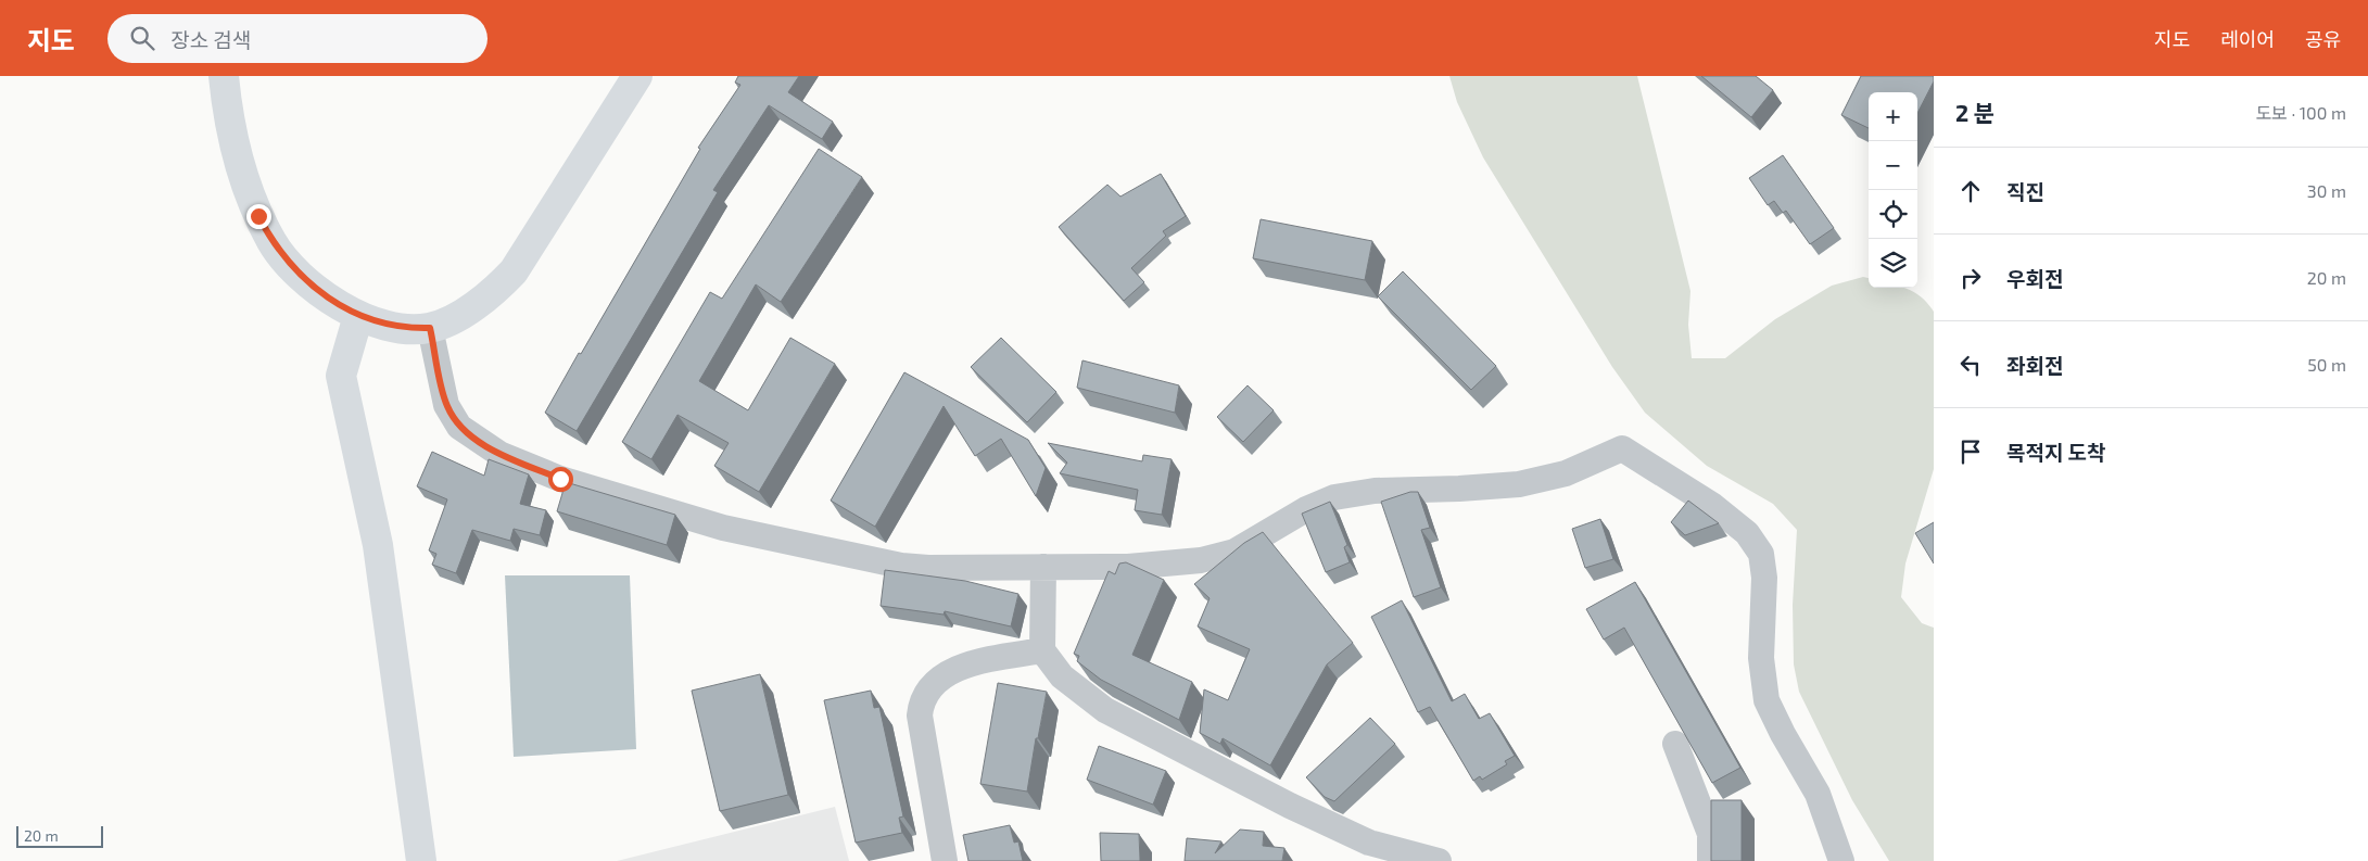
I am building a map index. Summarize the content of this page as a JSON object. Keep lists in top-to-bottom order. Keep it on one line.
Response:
{"scale_bar":"20 m","page":{"header":"지도","search":"장소 검색","nav":["지도","레이어","공유"],"heading":["2 분","도보 · 100 m"],"map_buttons":["+","−"],"list":[["직진","30 m"],["우회전","20 m"],["좌회전","50 m"],"목적지 도착"],"scale":"20 m"}}
